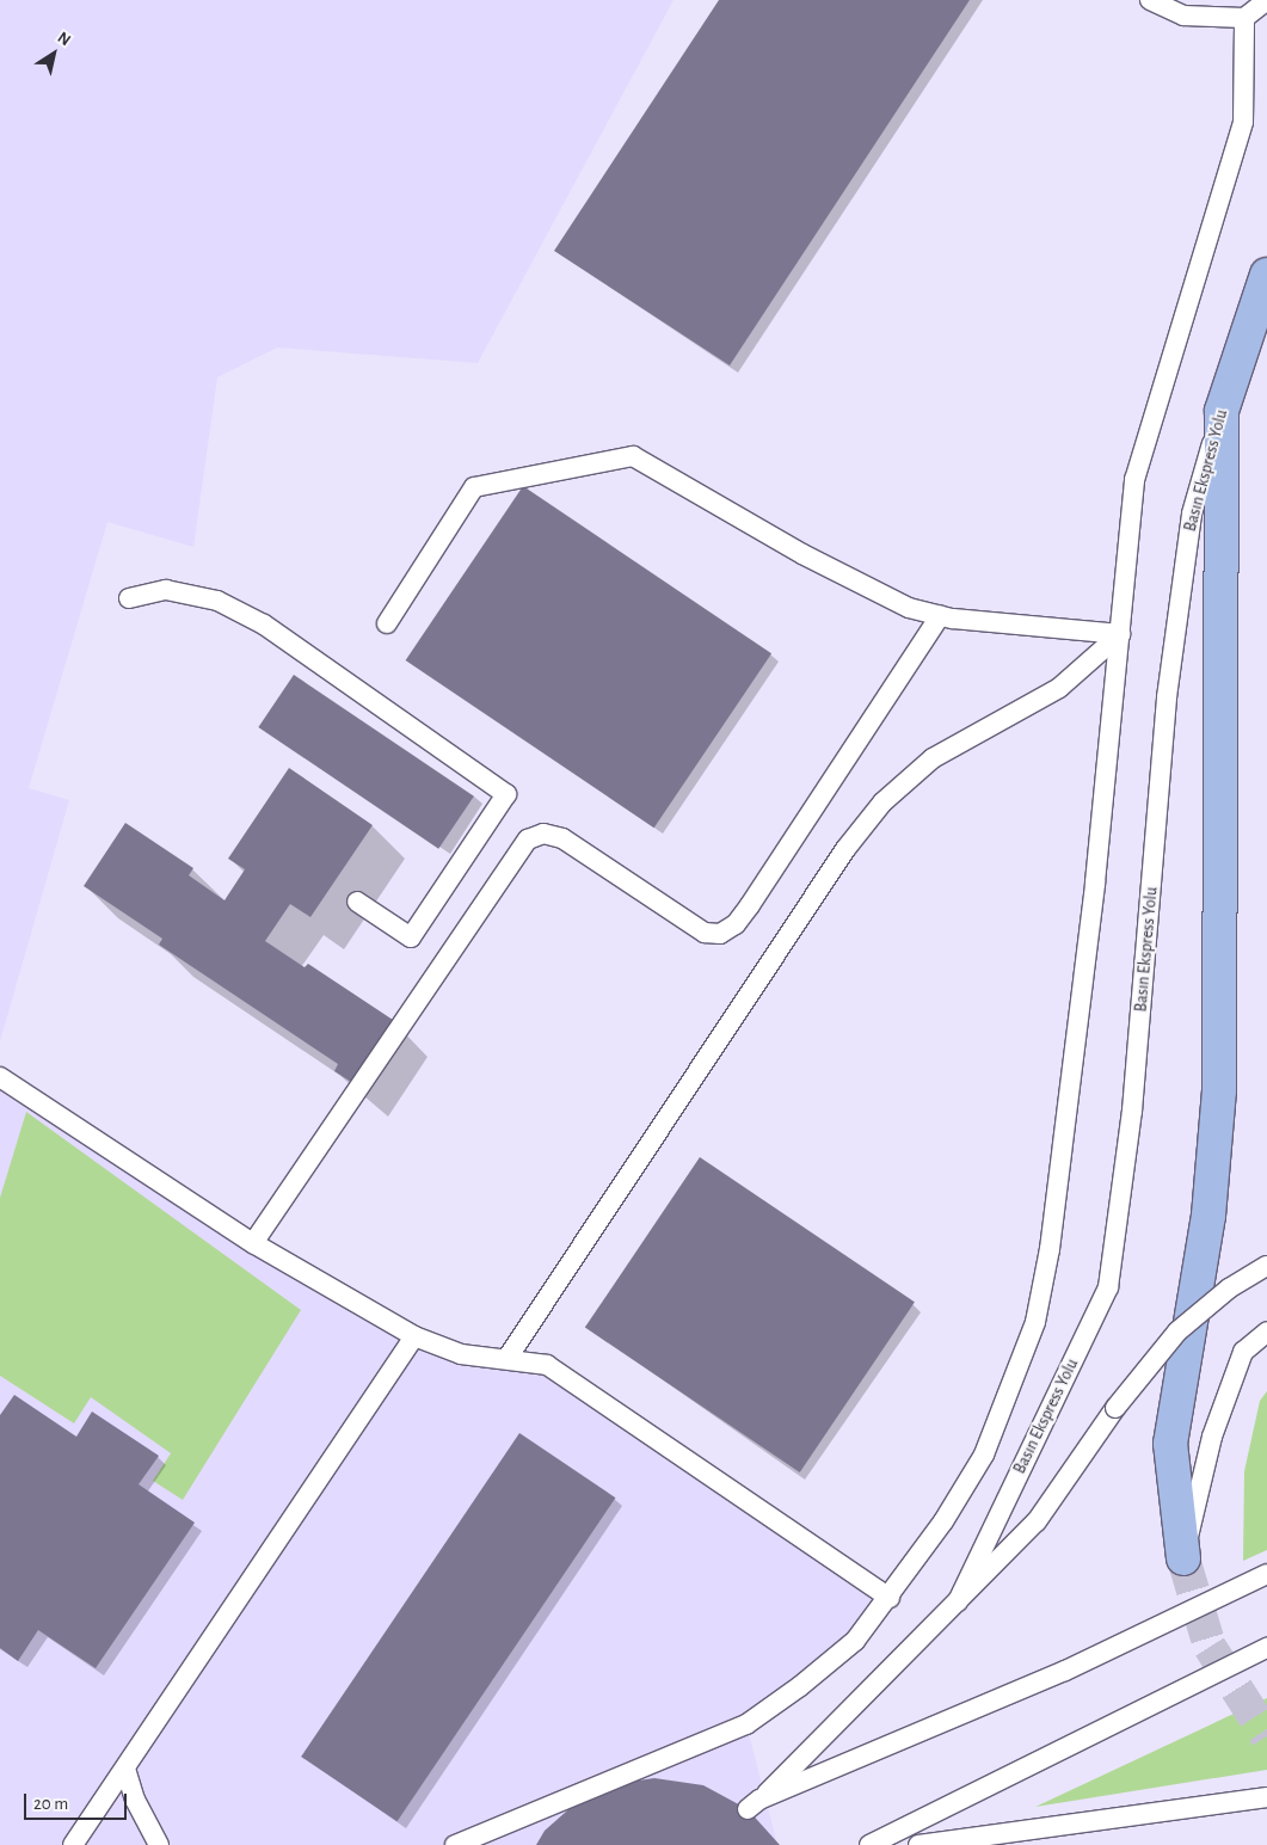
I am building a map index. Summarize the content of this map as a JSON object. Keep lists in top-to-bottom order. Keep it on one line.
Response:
{"streets":{"main road":["Basın Ekspress Yolu"]},"scale_bar":"20 m","north":"top right"}
